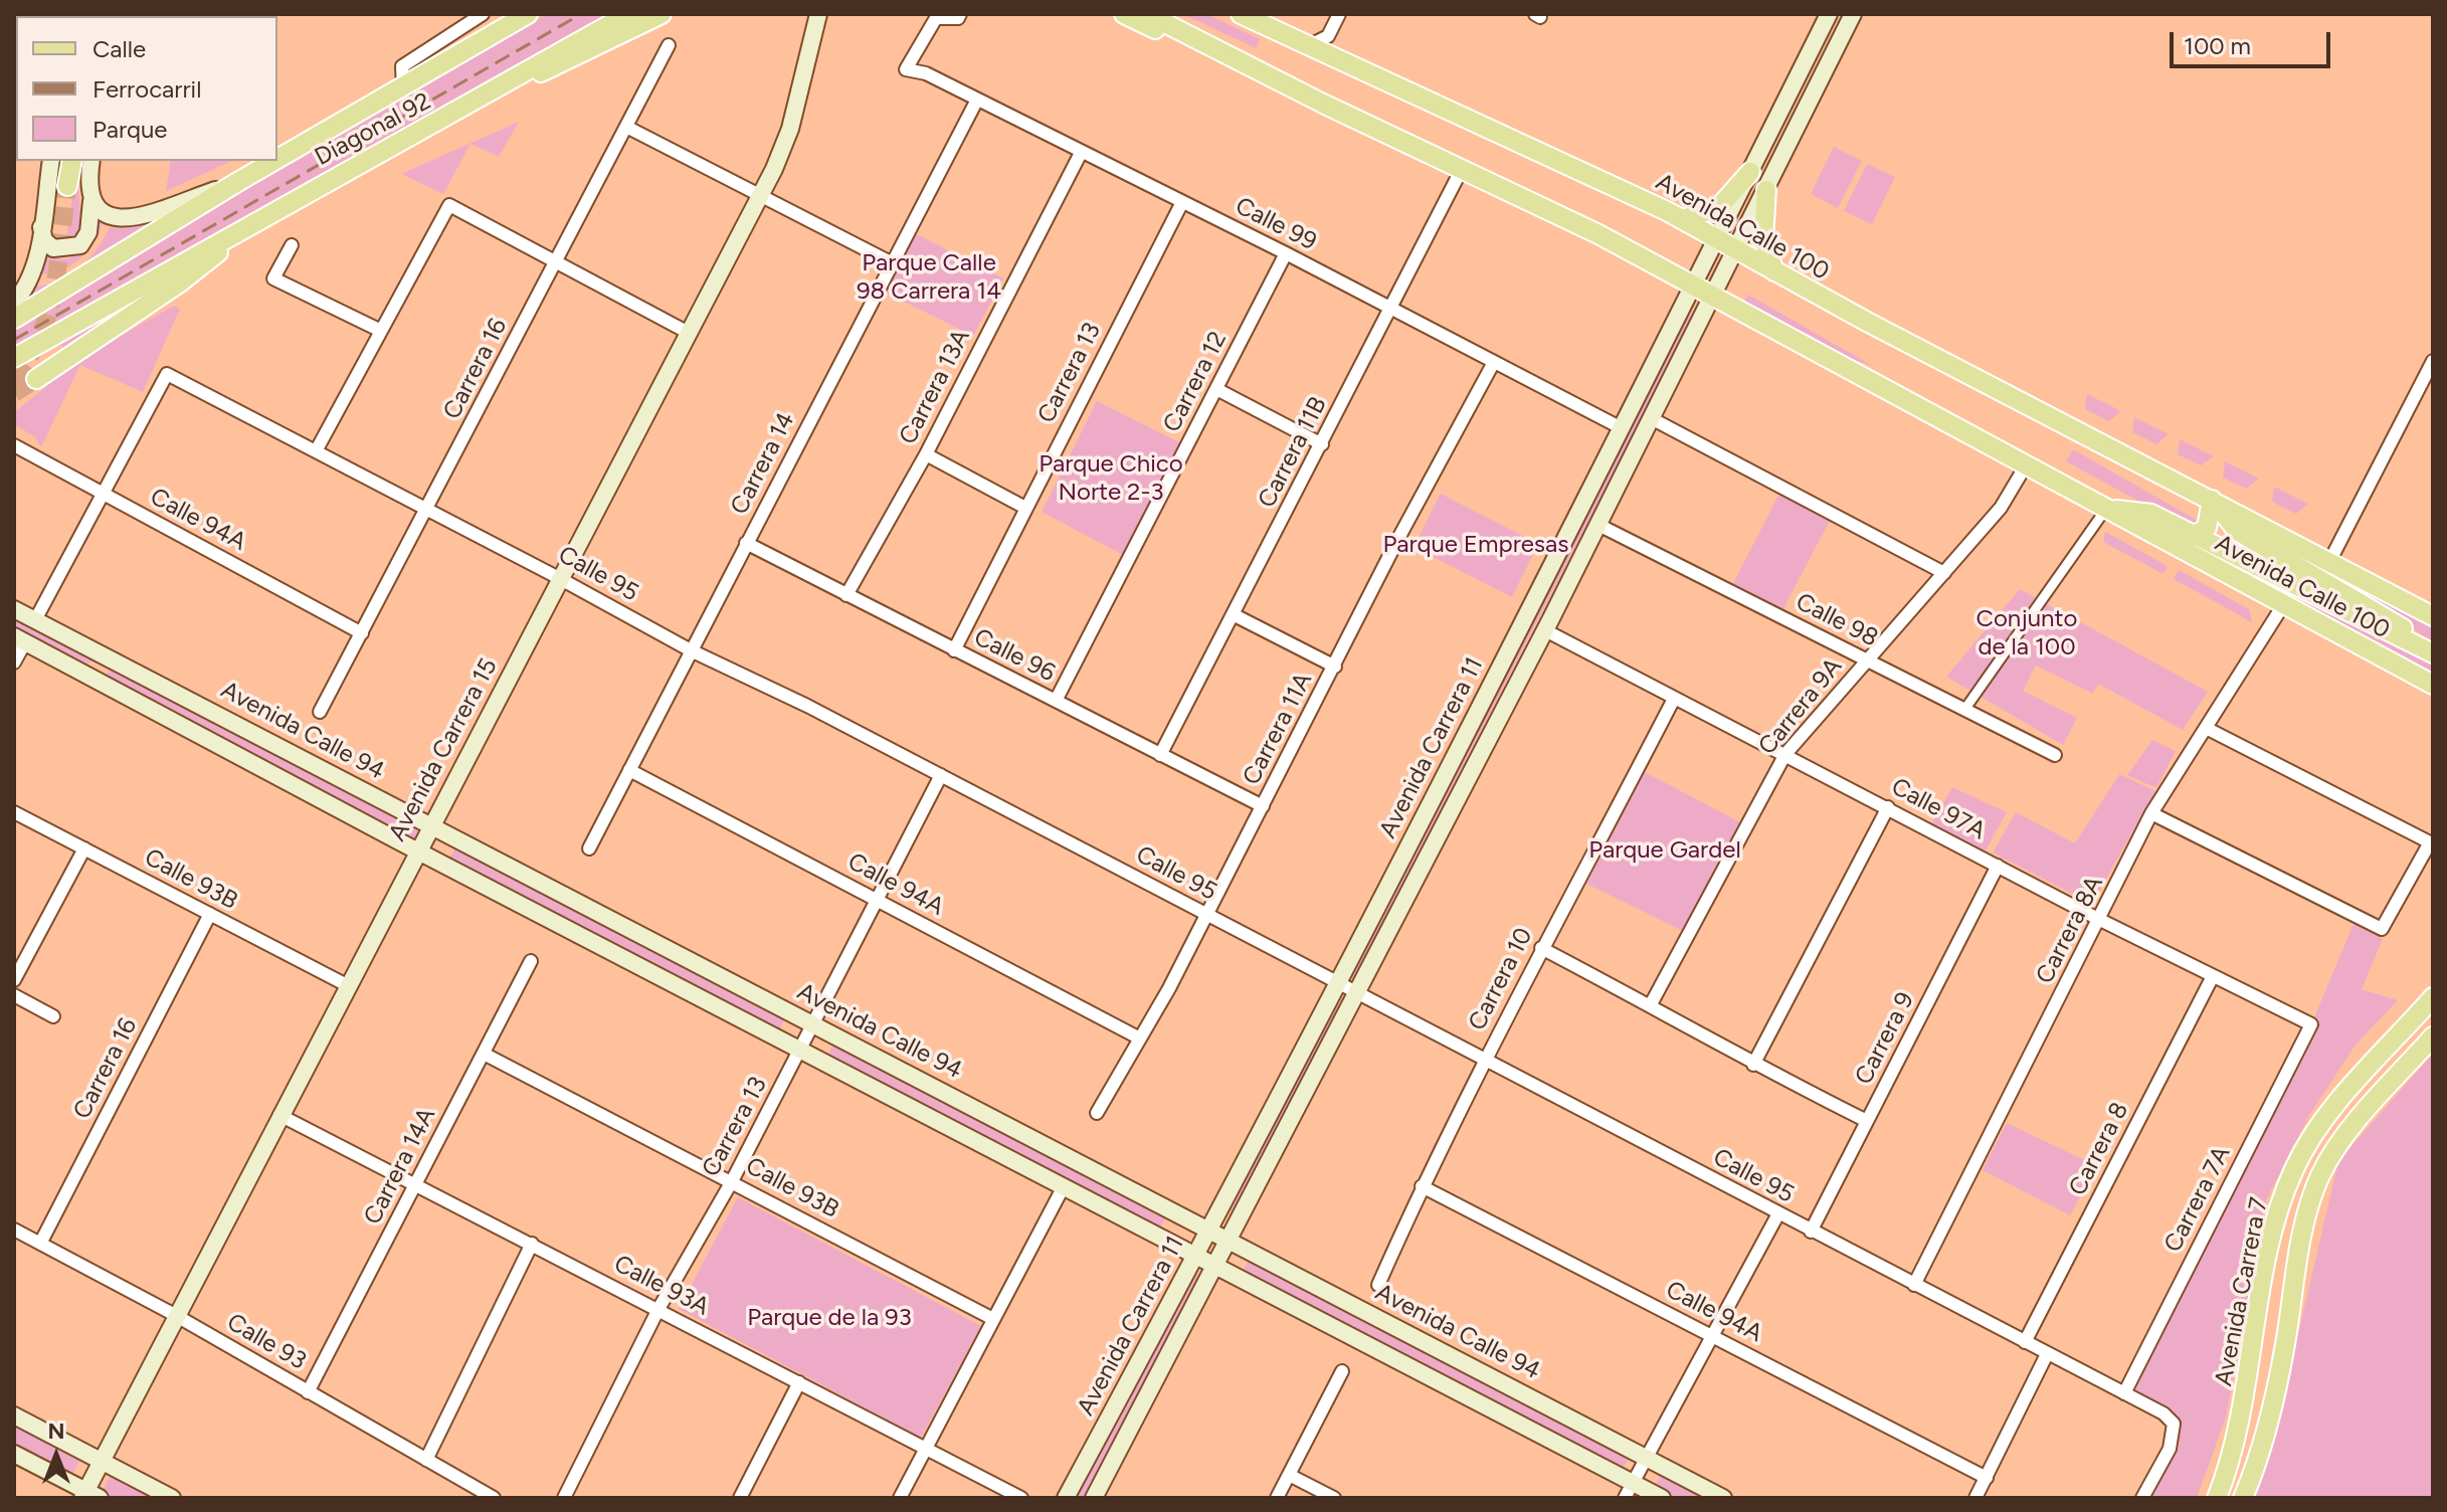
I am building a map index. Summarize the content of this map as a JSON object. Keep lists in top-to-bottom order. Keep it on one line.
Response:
{"streets":{"main road":["Diagonal 92","Avenida Calle 100","Avenida Calle 94","Avenida Carrera 11","Avenida Carrera 15","Avenida Carrera 7"],"street":["Calle 99","Carrera 16","Carrera 13","Carrera 12","Carrera 13A","Carrera 11B","Carrera 14","Calle 94A","Calle 95","Calle 98","Calle 96","Carrera 9A","Carrera 11A","Calle 97A","Calle 93B","Carrera 8A","Carrera 10","Carrera 9","Carrera 8","Carrera 14A","Carrera 7A","Calle 93A","Calle 93"]},"crossings":[["Calle 99","Carrera 13"],["Calle 99","Carrera 12"],["Calle 99","Carrera 13A"],["Calle 99","Carrera 11B"],["Calle 99","Carrera 14"],["Calle 99","Carrera 11A"],["Calle 99","Avenida Carrera 11"],["Avenida Calle 100","Carrera 11B"],["Avenida Calle 100","Carrera 9A"],["Avenida Calle 100","Avenida Carrera 11"],["Avenida Calle 100","Carrera 8A"],["Carrera 16","Calle 94A"],["Carrera 16","Calle 95"],["Carrera 16","Calle 93B"],["Carrera 16","Calle 93"],["Carrera 13","Calle 94A"],["Carrera 13","Calle 95"],["Carrera 13","Calle 96"],["Carrera 13","Avenida Calle 94"],["Carrera 13","Calle 93B"],["Carrera 13","Calle 93A"],["Carrera 12","Calle 96"],["Carrera 13A","Calle 96"],["Carrera 11B","Calle 96"],["Carrera 14","Calle 94A"],["Carrera 14","Calle 95"],["Carrera 14","Calle 96"],["Calle 94A","Calle 95"],["Calle 94A","Carrera 11A"],["Calle 94A","Carrera 10"],["Calle 95","Carrera 11A"],["Calle 95","Avenida Carrera 11"],["Calle 95","Avenida Carrera 15"],["Calle 95","Carrera 8A"],["Calle 95","Carrera 10"],["Calle 95","Carrera 9"],["Calle 95","Carrera 8"],["Calle 95","Carrera 7A"],["Calle 98","Carrera 9A"],["Calle 98","Avenida Carrera 11"],["Calle 96","Carrera 11A"],["Carrera 9A","Calle 97A"],["Avenida Calle 94","Avenida Carrera 11"],["Avenida Calle 94","Avenida Carrera 15"],["Avenida Carrera 11","Calle 97A"],["Avenida Carrera 15","Calle 93B"],["Avenida Carrera 15","Calle 93A"],["Avenida Carrera 15","Calle 93"],["Calle 97A","Carrera 8A"],["Calle 97A","Carrera 10"],["Calle 97A","Carrera 9"],["Calle 97A","Carrera 8"],["Calle 97A","Carrera 7A"],["Calle 93B","Carrera 14A"],["Carrera 14A","Calle 93A"],["Carrera 14A","Calle 93"]],"parks":["Parque Calle 98 Carrera 14","Parque Chico Norte 2-3","Parque Empresas","Conjunto de la 100","Parque Gardel","Parque de la 93"],"legend":["Calle","Ferrocarril","Parque"],"scale_bar":"100 m","north":"top"}
